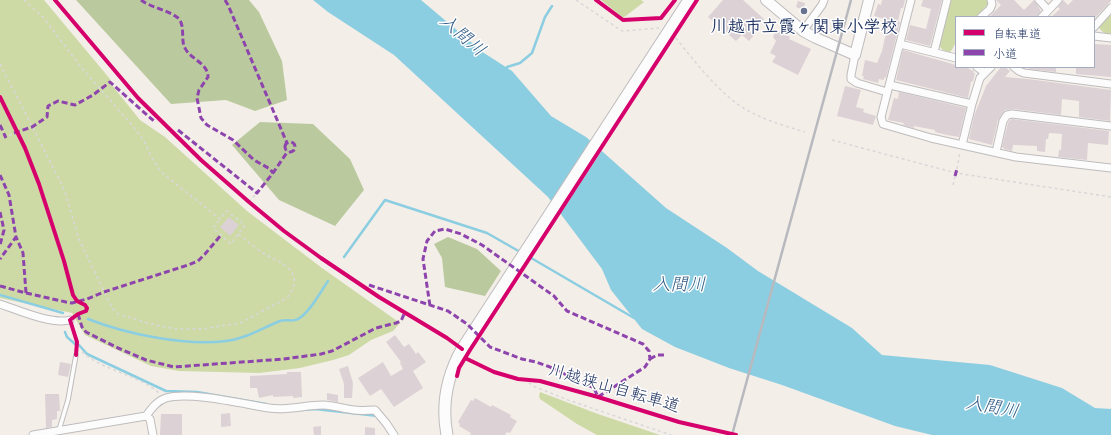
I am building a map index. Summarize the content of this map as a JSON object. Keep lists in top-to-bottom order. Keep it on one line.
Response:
{"streets":{"cycle path":["川越狭山自転車道"]},"water":["入間川"],"places":["川越市立霞ヶ関東小学校"],"legend":["自転車道","小道"]}
